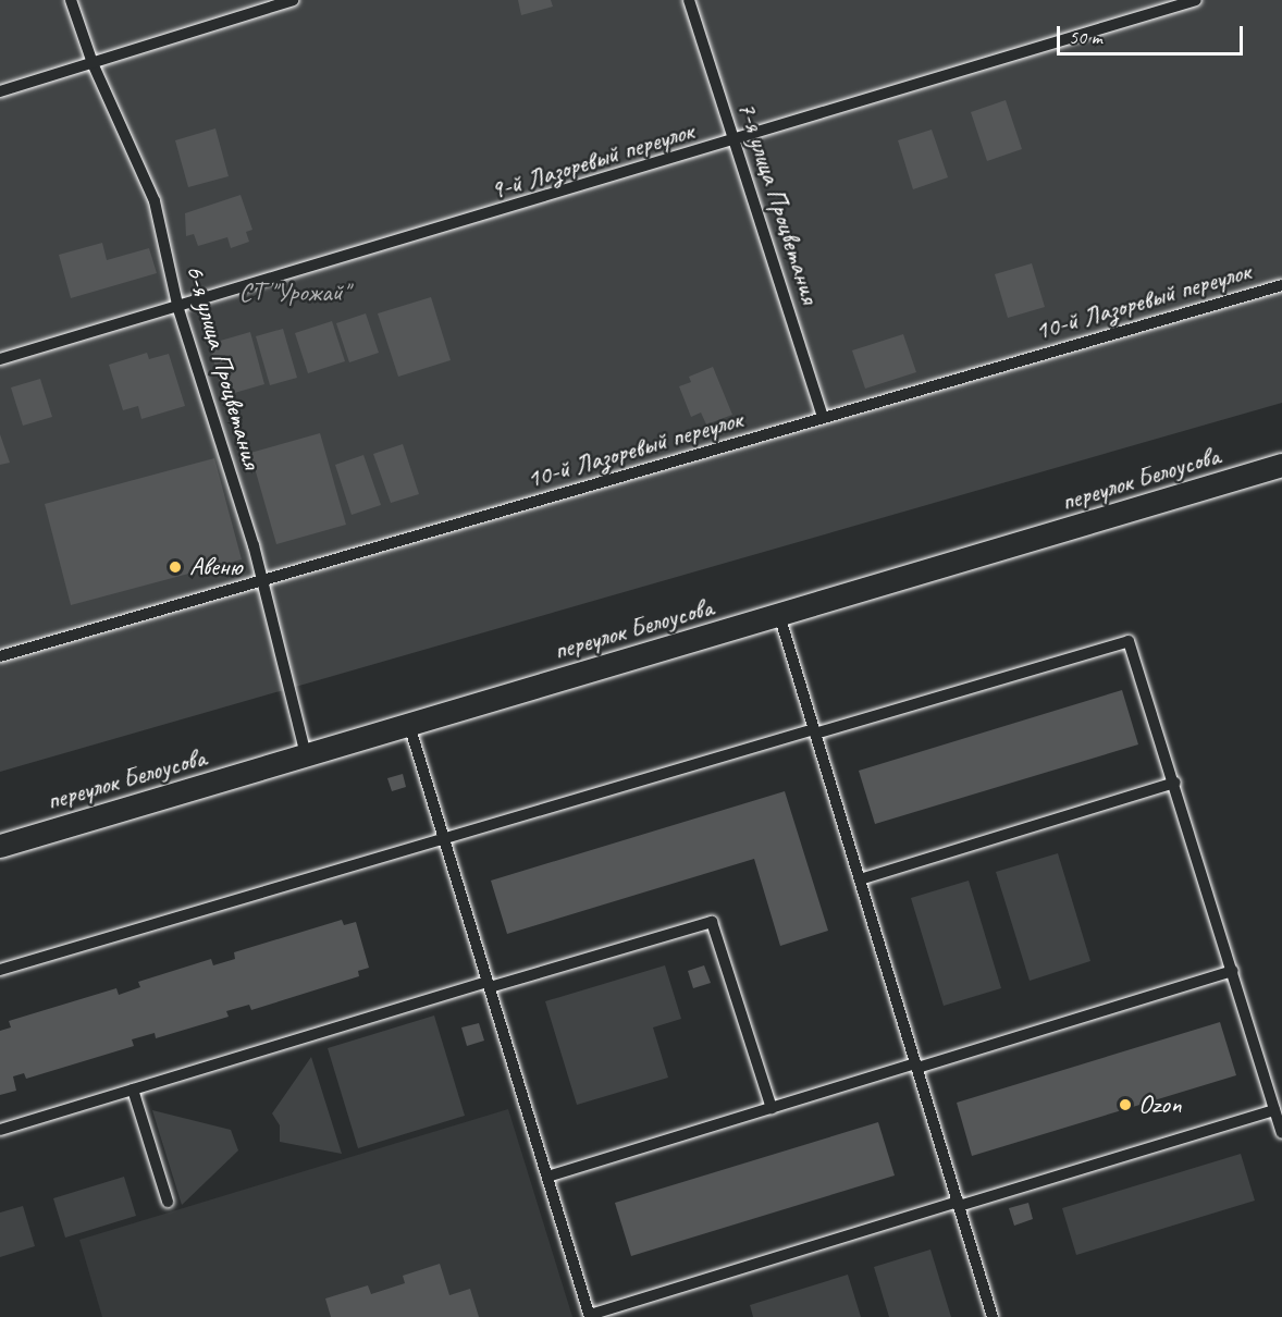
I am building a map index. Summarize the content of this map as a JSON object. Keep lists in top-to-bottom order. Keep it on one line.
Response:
{"streets":{"street":["переулок Белоусова"],"lane":["9-й Лазоревый переулок","7-я улица Процветания","10-й Лазоревый переулок","6-я улица Процветания"]},"crossings":[["9-й Лазоревый переулок","7-я улица Процветания"],["9-й Лазоревый переулок","6-я улица Процветания"],["7-я улица Процветания","10-й Лазоревый переулок"],["10-й Лазоревый переулок","6-я улица Процветания"],["6-я улица Процветания","переулок Белоусова"]],"parks":["СТ \"Урожай\""],"places":["Авеню","Ozon"],"scale_bar":"50 m"}
